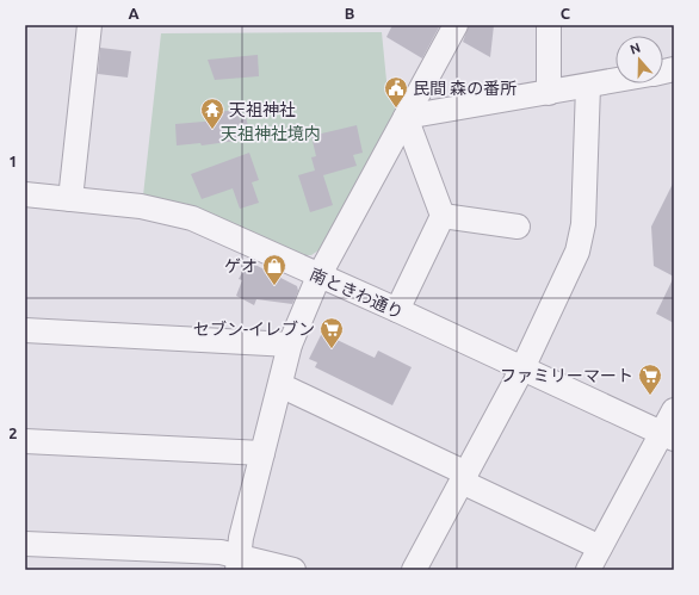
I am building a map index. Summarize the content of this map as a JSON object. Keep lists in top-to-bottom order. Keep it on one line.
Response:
{"streets":{"street":["南ときわ通り"]},"parks":["天祖神社境内"],"places":{"public building":["民間 森の番所"],"temple":["天祖神社"],"shop":["ゲオ"],"supermarket":["セブン-イレブン","ファミリーマート"]},"north":"top","grid":{"columns":["A","B","C"],"rows":["1","2"]}}
